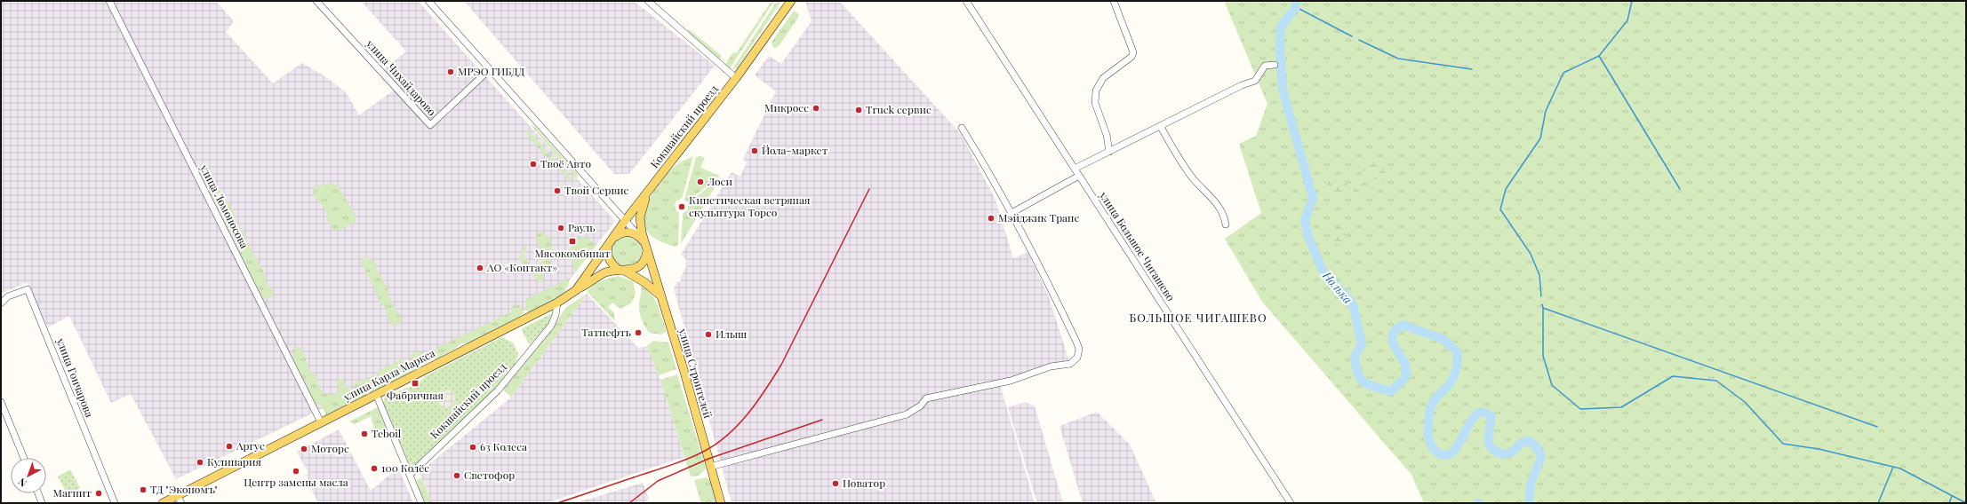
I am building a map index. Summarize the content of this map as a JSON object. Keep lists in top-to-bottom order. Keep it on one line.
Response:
{"streets":{"main road":["Кокшайский проезд","улица Строителей","улица Карла Маркса"],"street":["улица Чихайдарово","улица Ломоносова","улица Большое Чигашево","улица Гончарова"]},"crossings":[["Кокшайский проезд","улица Карла Маркса"],["улица Ломоносова","улица Карла Маркса"],["улица Строителей","улица Карла Маркса"]],"districts":["БОЛЬШОЕ ЧИГАШЕВО"],"water":["Нолька"],"places":{"other":["МРЭО ГИБДД","Микросс","Truck сервис","Йола-маркет","Твоё Авто","Лоси","Твой Сервис","Кинетическая ветряная скульптура Торсо","Мэйджик Транс","Рауль","АО «Контакт»","Татнефть","Илыш","Teboil","Аргус","63 Колеса","Моторс","Кулинария","100 Колёс","Центр замены масла","Светофор","Новатор","ТД \"Экономъ\"","Магнит"],"transit":["Мясокомбинат","Фабричная"]},"north":"bottom left"}
